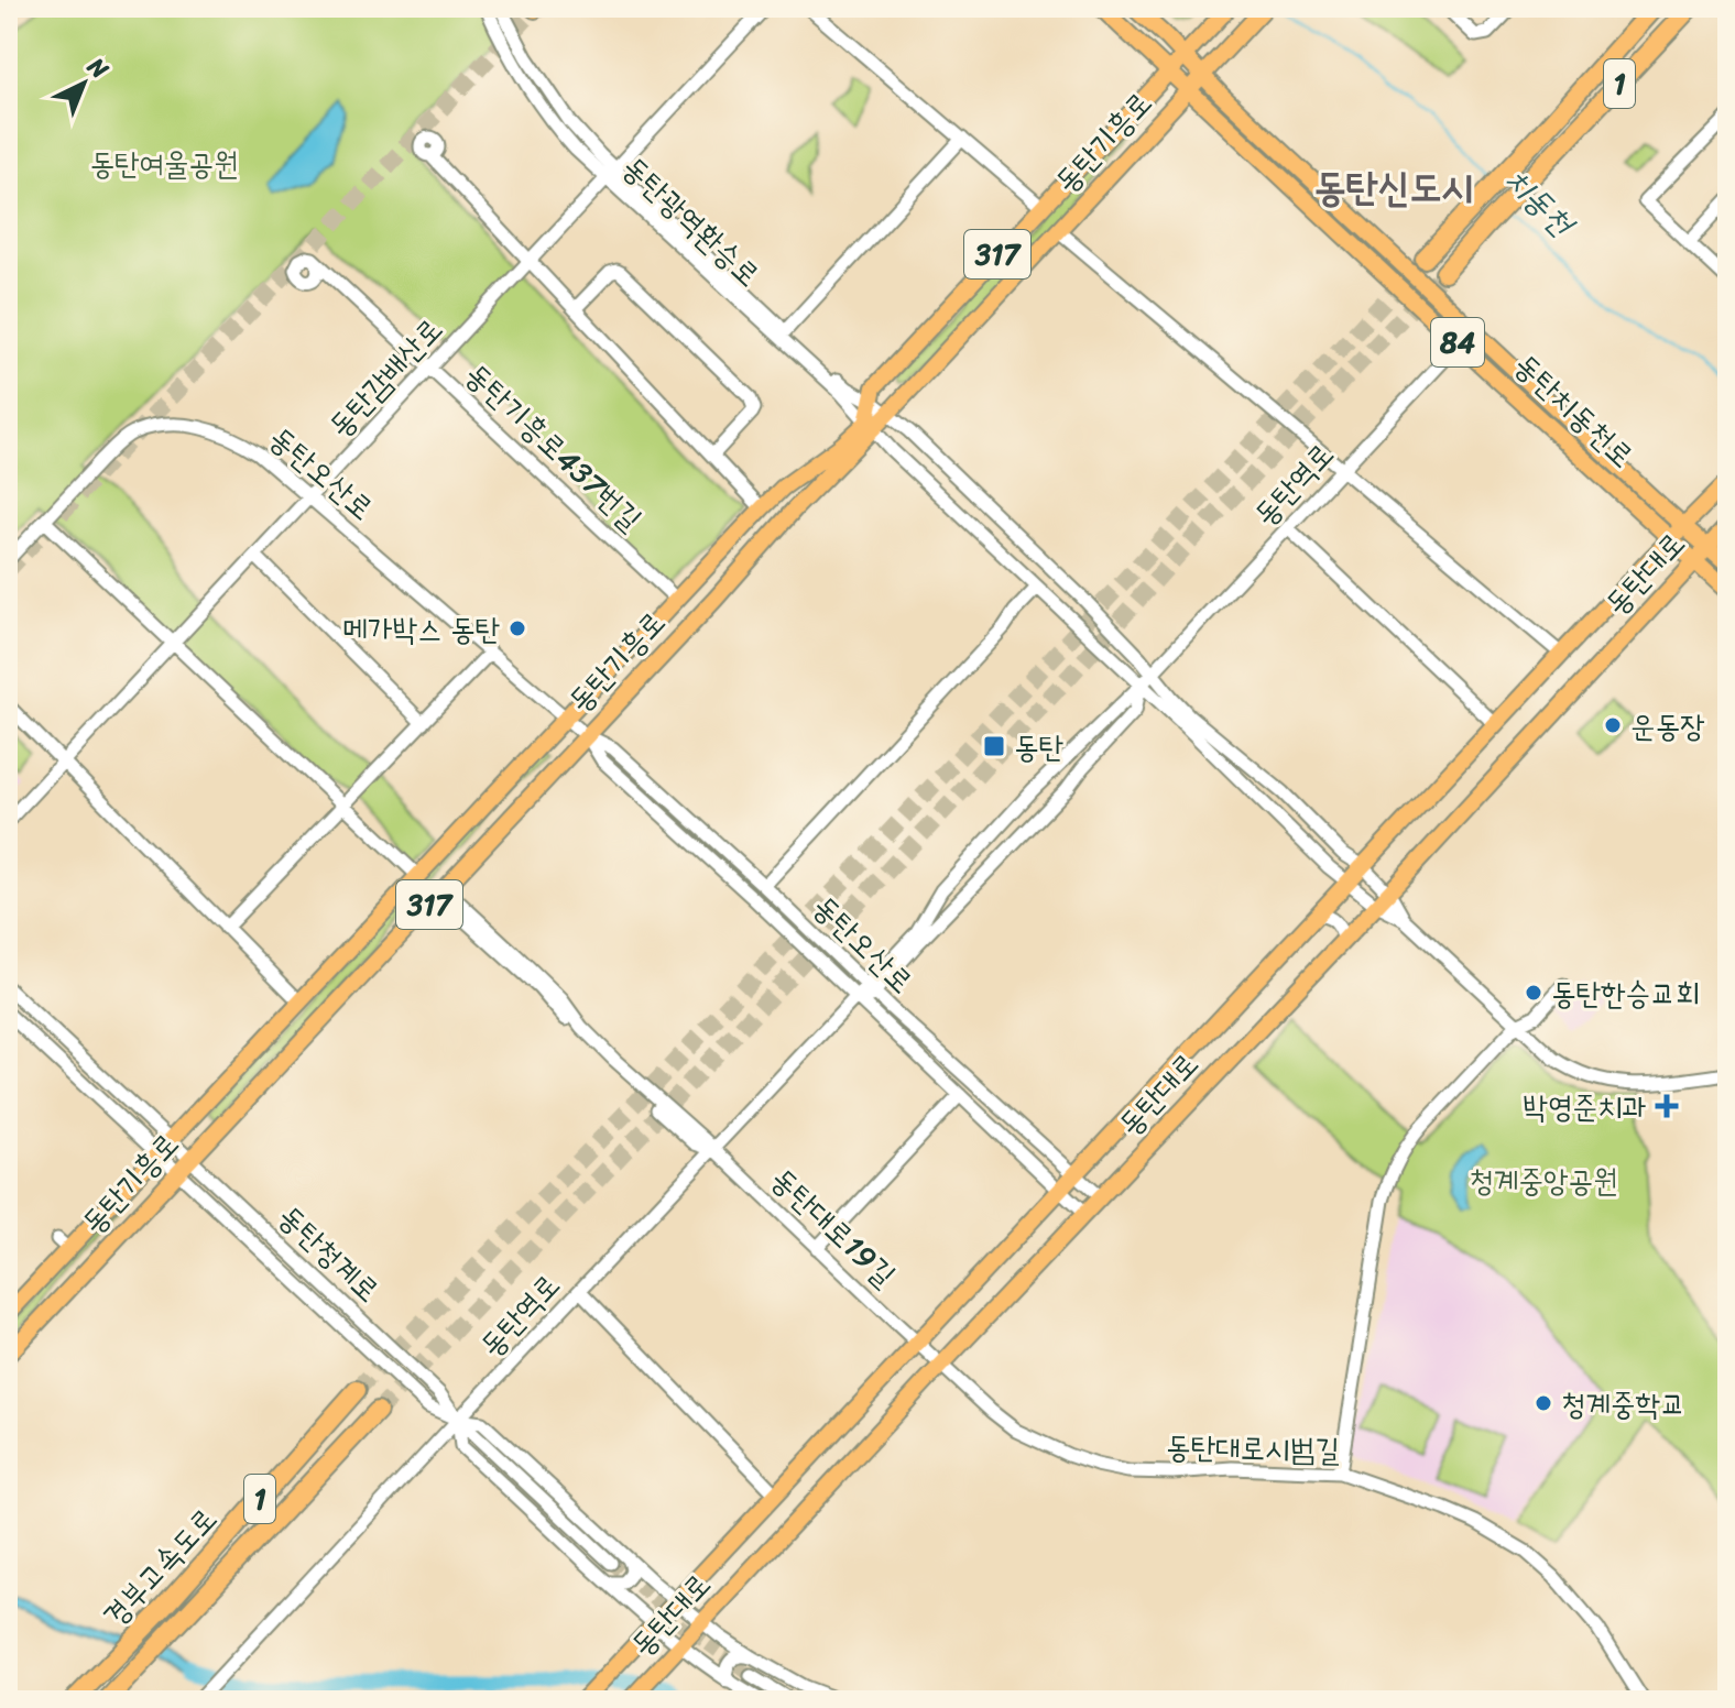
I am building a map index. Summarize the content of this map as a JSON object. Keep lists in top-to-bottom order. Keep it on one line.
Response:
{"streets":{"highway":["1","경부고속도로"],"main road":["동탄기흥로","317","84","동탄치동천로","동탄대로"],"street":["동탄광역환승로","동탄감배산로","동탄기흥로437번길","동탄오산로","동탄역로","동탄대로19길","동탄청계로","동탄대로시범길"]},"crossings":[["동탄기흥로","동탄광역환승로"],["동탄기흥로","84"],["동탄기흥로","동탄치동천로"],["동탄기흥로","동탄기흥로437번길"],["동탄기흥로","동탄오산로"],["동탄기흥로","동탄대로19길"],["동탄기흥로","동탄청계로"],["동탄광역환승로","동탄감배산로"],["동탄광역환승로","동탄역로"],["84","동탄치동천로"],["동탄감배산로","동탄기흥로437번길"],["동탄감배산로","동탄오산로"],["동탄치동천로","동탄역로"],["동탄치동천로","동탄대로"],["동탄오산로","동탄역로"],["동탄오산로","동탄대로"],["동탄역로","동탄대로19길"],["동탄역로","동탄청계로"],["동탄대로","동탄대로19길"],["동탄대로","동탄대로시범길"],["동탄대로19길","동탄대로시범길"]],"districts":["동탄신도시"],"water":["치동천"],"parks":["동탄여울공원","청계중앙공원"],"places":{"other":["메가박스 동탄","운동장","동탄한승교회","청계중학교"],"transit":["동탄"],"health":["박영준치과"]},"north":"top right"}
